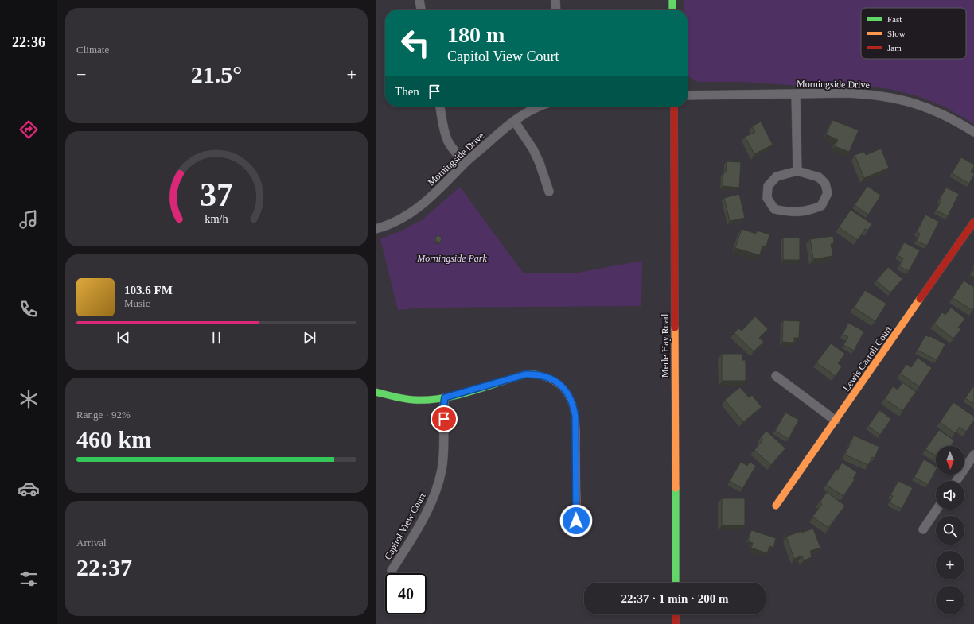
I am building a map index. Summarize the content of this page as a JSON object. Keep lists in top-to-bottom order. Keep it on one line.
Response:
{"streets":{"street":["Morningside Drive","Merle Hay Road","Lewis Carroll Court","Capitol View Court"]},"parks":["Morningside Park"],"legend":["Fast","Slow","Jam"],"north":"bottom","page":{"tabs":"22:36","tile":["Climate",["Range · 92%","460 km"],["Arrival","22:37"]],"turn":["180 m","Capitol View Court"],"heat":["−","21.5°","+"],"then":"Then","song":["103.6 FM","Music"],"map_buttons":["+","−"],"limit":"40","trip":"22:37 · 1 min · 200 m","gauge":["37","km/h"]}}
